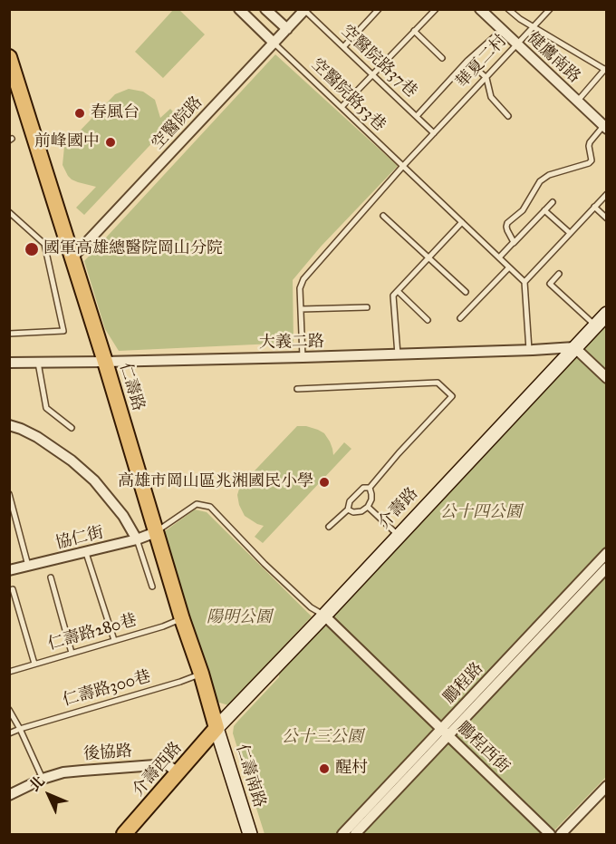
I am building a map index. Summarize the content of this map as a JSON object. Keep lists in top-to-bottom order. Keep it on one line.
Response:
{"streets":{"main road":["仁壽路","介壽路","介壽西路","仁壽南路"],"street":["健鷹南路","空醫院路","大義二路","協仁街","鵬程路","鵬程西街","後協路"],"lane":["空醫院路37巷","華夏二村","空醫院路53巷","仁壽路280巷","仁壽路300巷"]},"crossings":[["健鷹南路","華夏二村"],["空醫院路37巷","華夏二村"],["空醫院路37巷","空醫院路"],["華夏二村","空醫院路53巷"],["華夏二村","大義二路"],["空醫院路53巷","空醫院路"],["空醫院路","仁壽路"],["大義二路","仁壽路"],["大義二路","介壽路"],["仁壽路","介壽路"],["仁壽路","協仁街"],["仁壽路","仁壽路280巷"],["仁壽路","仁壽路300巷"],["仁壽路","介壽西路"],["仁壽路","仁壽南路"],["介壽路","鵬程西街"],["介壽路","介壽西路"],["介壽路","仁壽南路"],["鵬程路","鵬程西街"],["後協路","介壽西路"],["介壽西路","仁壽南路"]],"parks":["公十四公園","陽明公園","公十三公園"],"places":["春風台","前峰國中","國軍高雄總醫院岡山分院","高雄市岡山區兆湘國民小學","醒村"],"north":"top left"}
